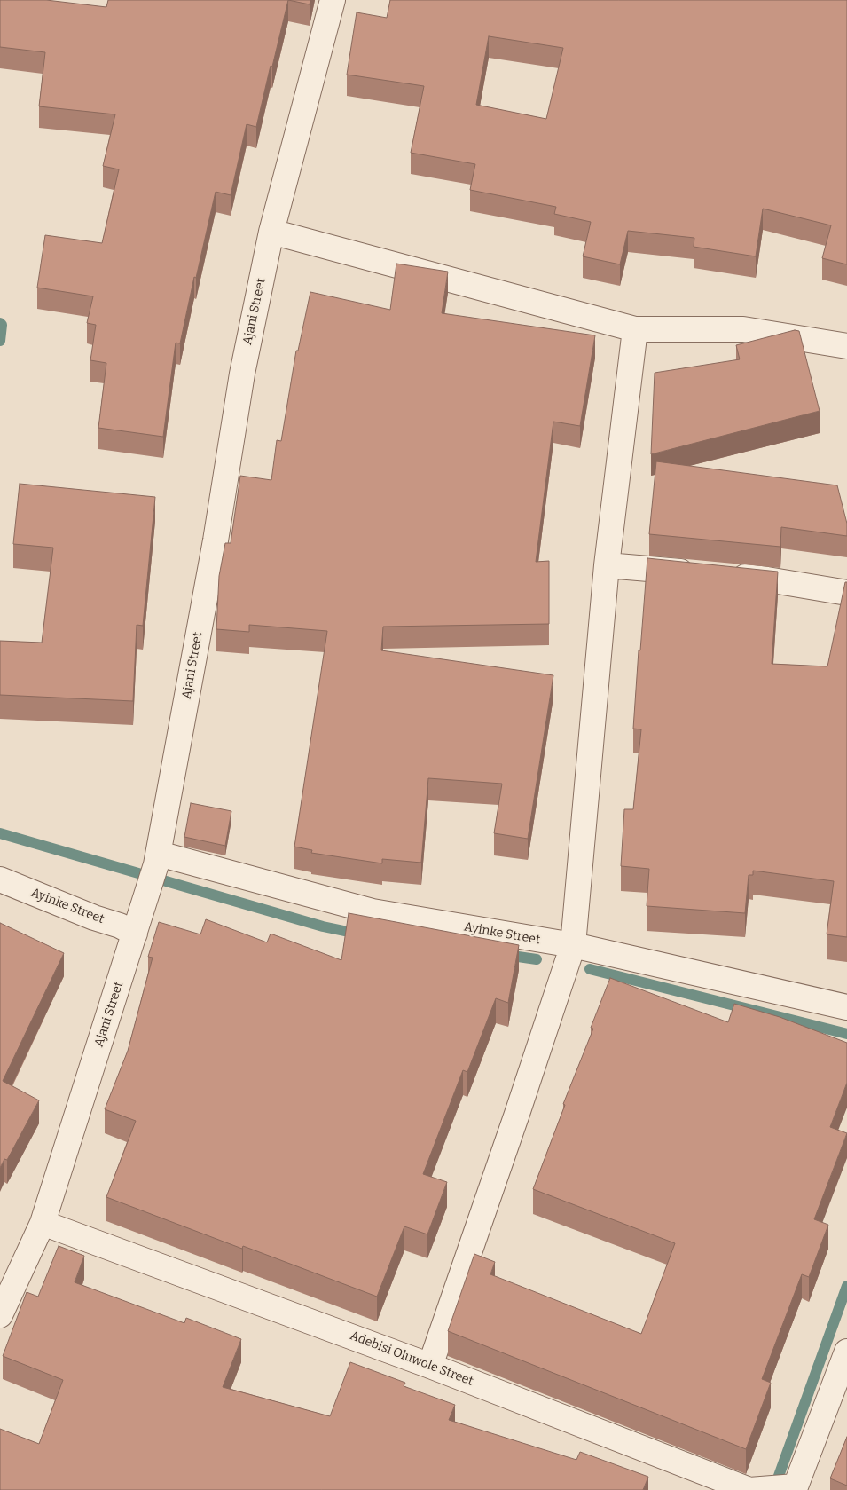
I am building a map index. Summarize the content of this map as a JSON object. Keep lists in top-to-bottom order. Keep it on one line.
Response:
{"streets":{"street":["Ajani Street","Ayinke Street","Adebisi Oluwole Street"]},"crossings":[["Ajani Street","Ayinke Street"],["Ajani Street","Adebisi Oluwole Street"]]}
